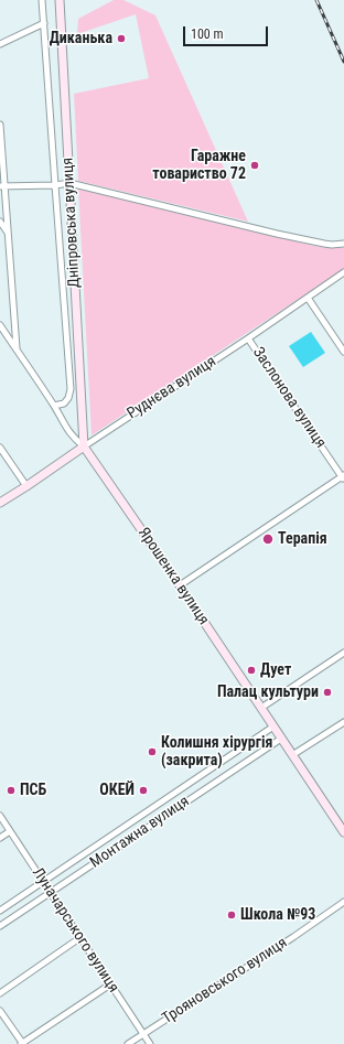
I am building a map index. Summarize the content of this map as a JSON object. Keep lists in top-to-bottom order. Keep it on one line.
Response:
{"streets":{"street":["Дніпровська вулиця","Руднєва вулиця","Заслонова вулиця","Ярошенка вулиця","Монтажна вулиця","Луначарського вулиця","Трояновського вулиця"]},"crossings":[["Дніпровська вулиця","Руднєва вулиця"],["Дніпровська вулиця","Ярошенка вулиця"],["Руднєва вулиця","Заслонова вулиця"],["Руднєва вулиця","Ярошенка вулиця"],["Ярошенка вулиця","Монтажна вулиця"],["Монтажна вулиця","Луначарського вулиця"],["Луначарського вулиця","Трояновського вулиця"]],"places":["Диканька","Гаражне товариство 72","Терапія","Дует","Палац культури","Колишня хірургія (закрита)","ПСБ","ОКЕЙ","Школа №93"],"scale_bar":"100 m"}
